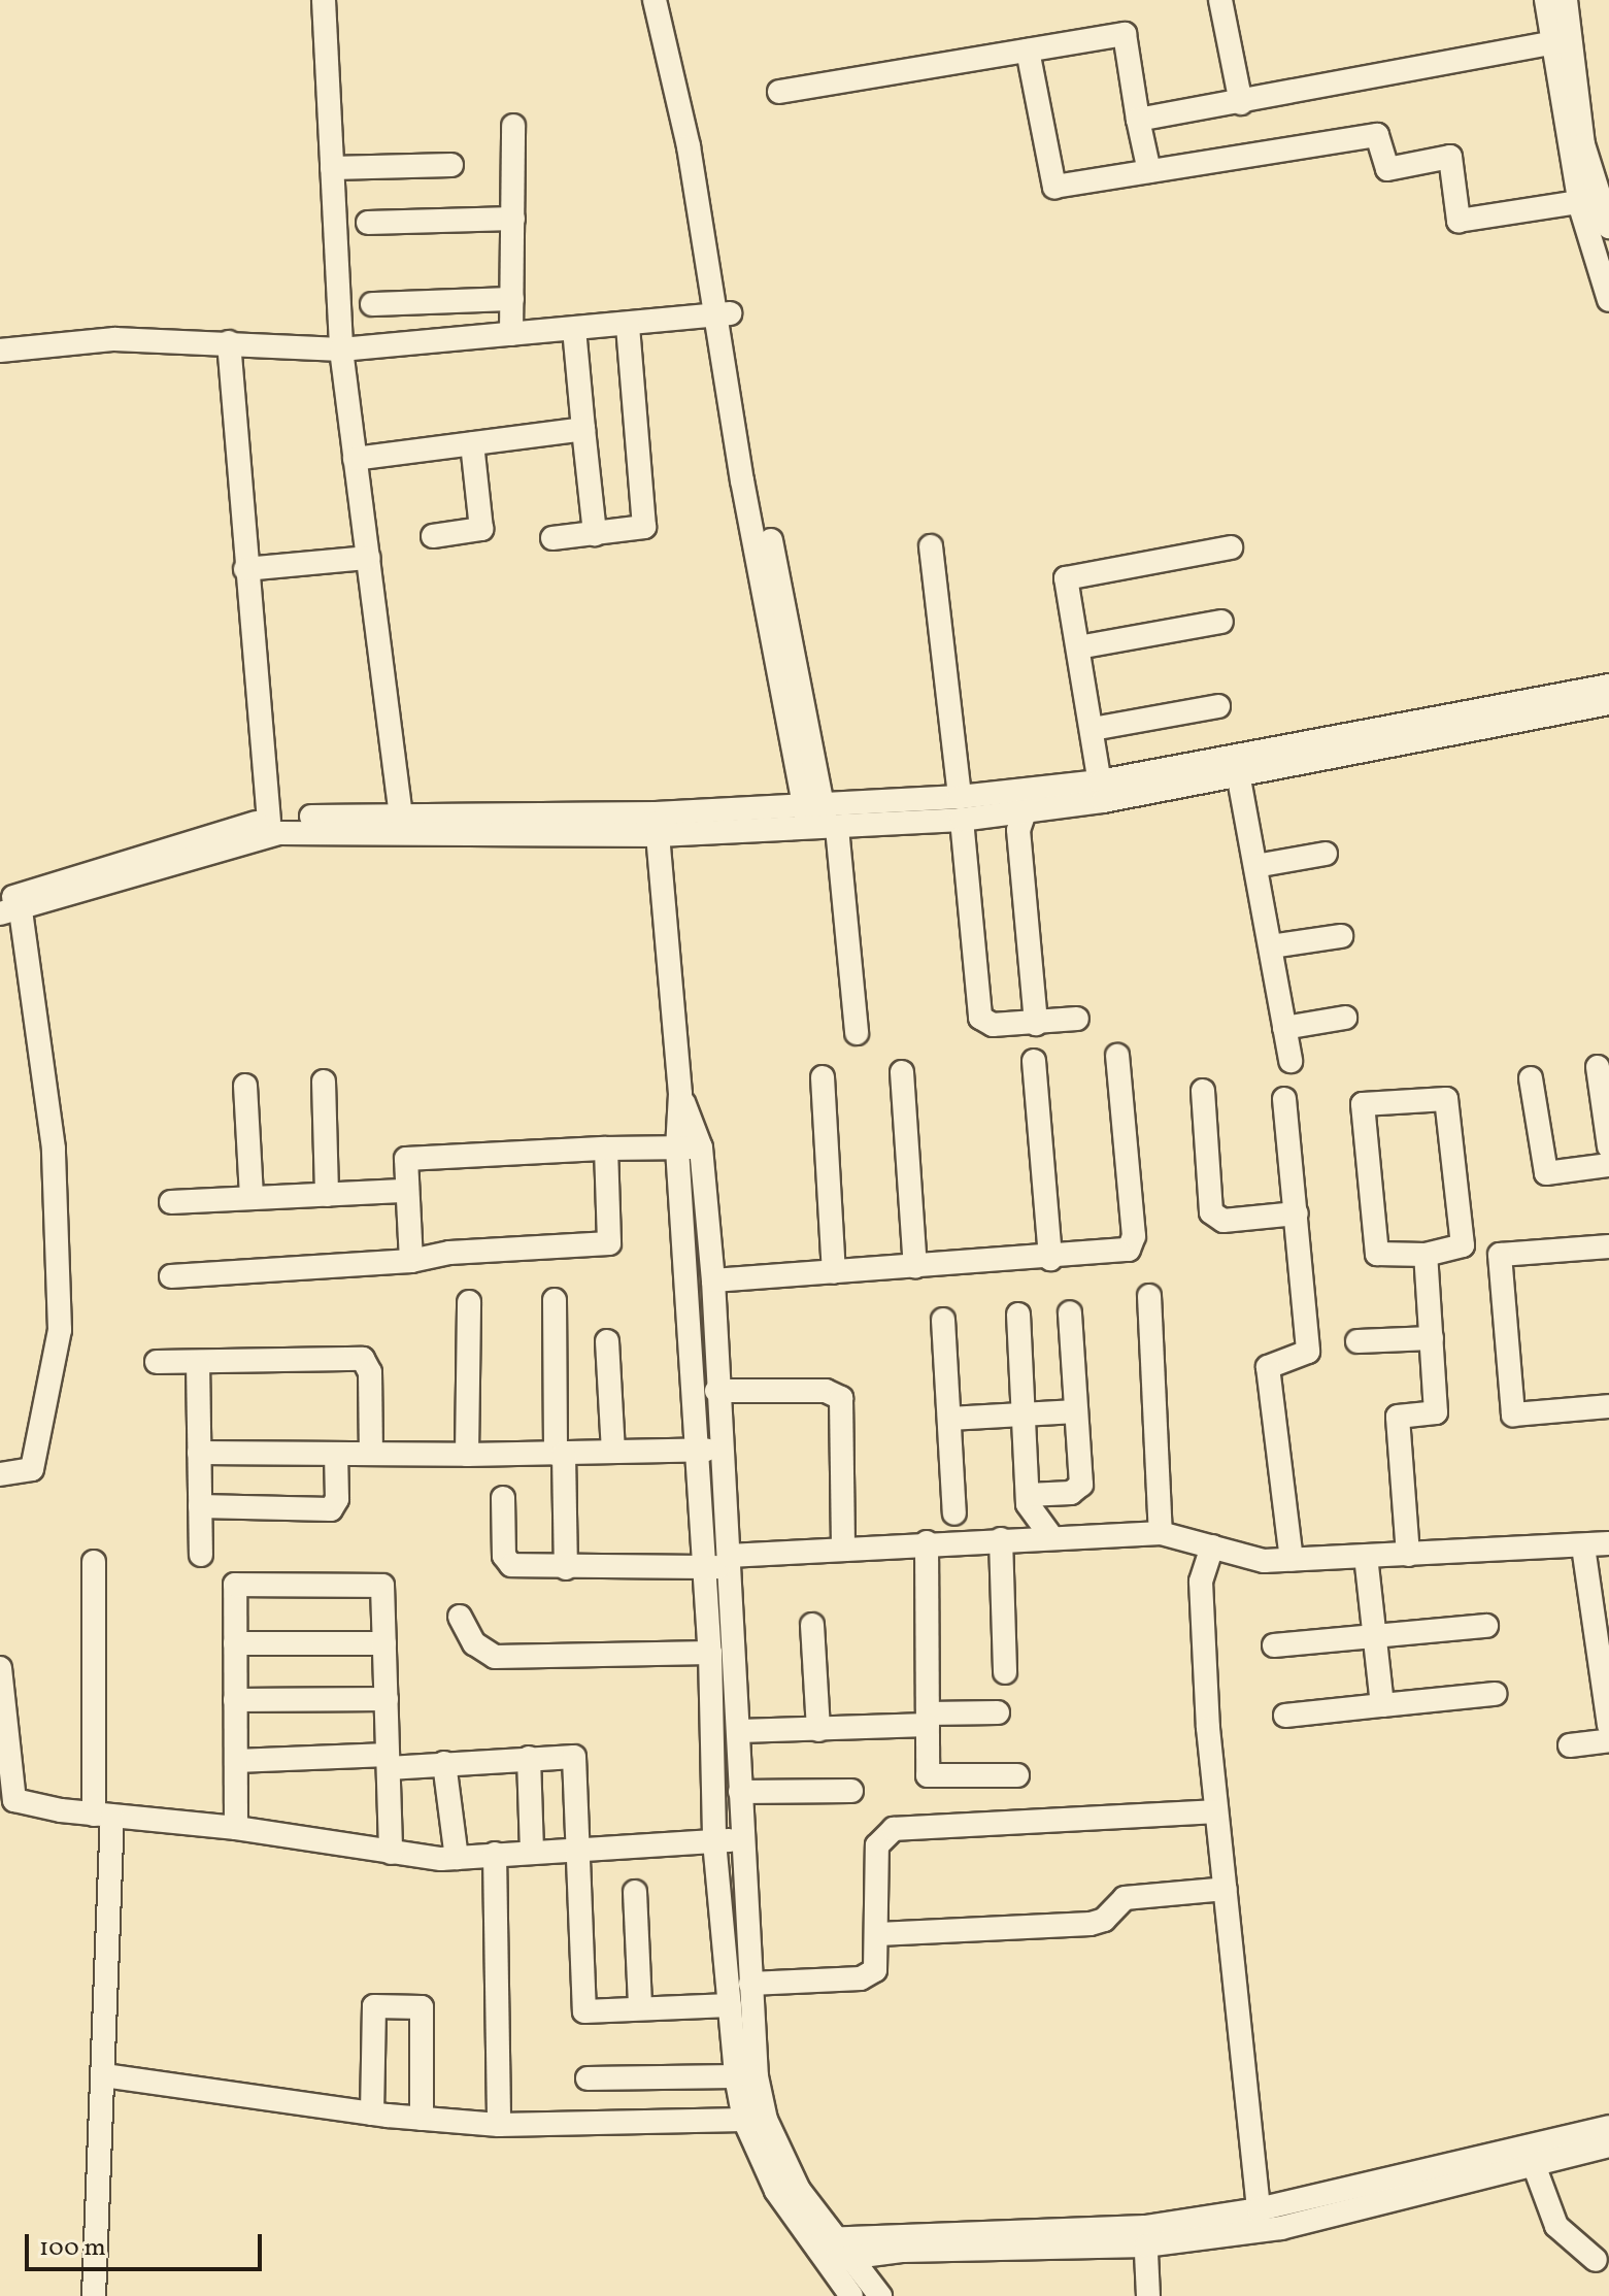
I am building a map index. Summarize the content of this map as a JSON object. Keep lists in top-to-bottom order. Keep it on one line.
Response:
{"scale_bar":"100 m"}
